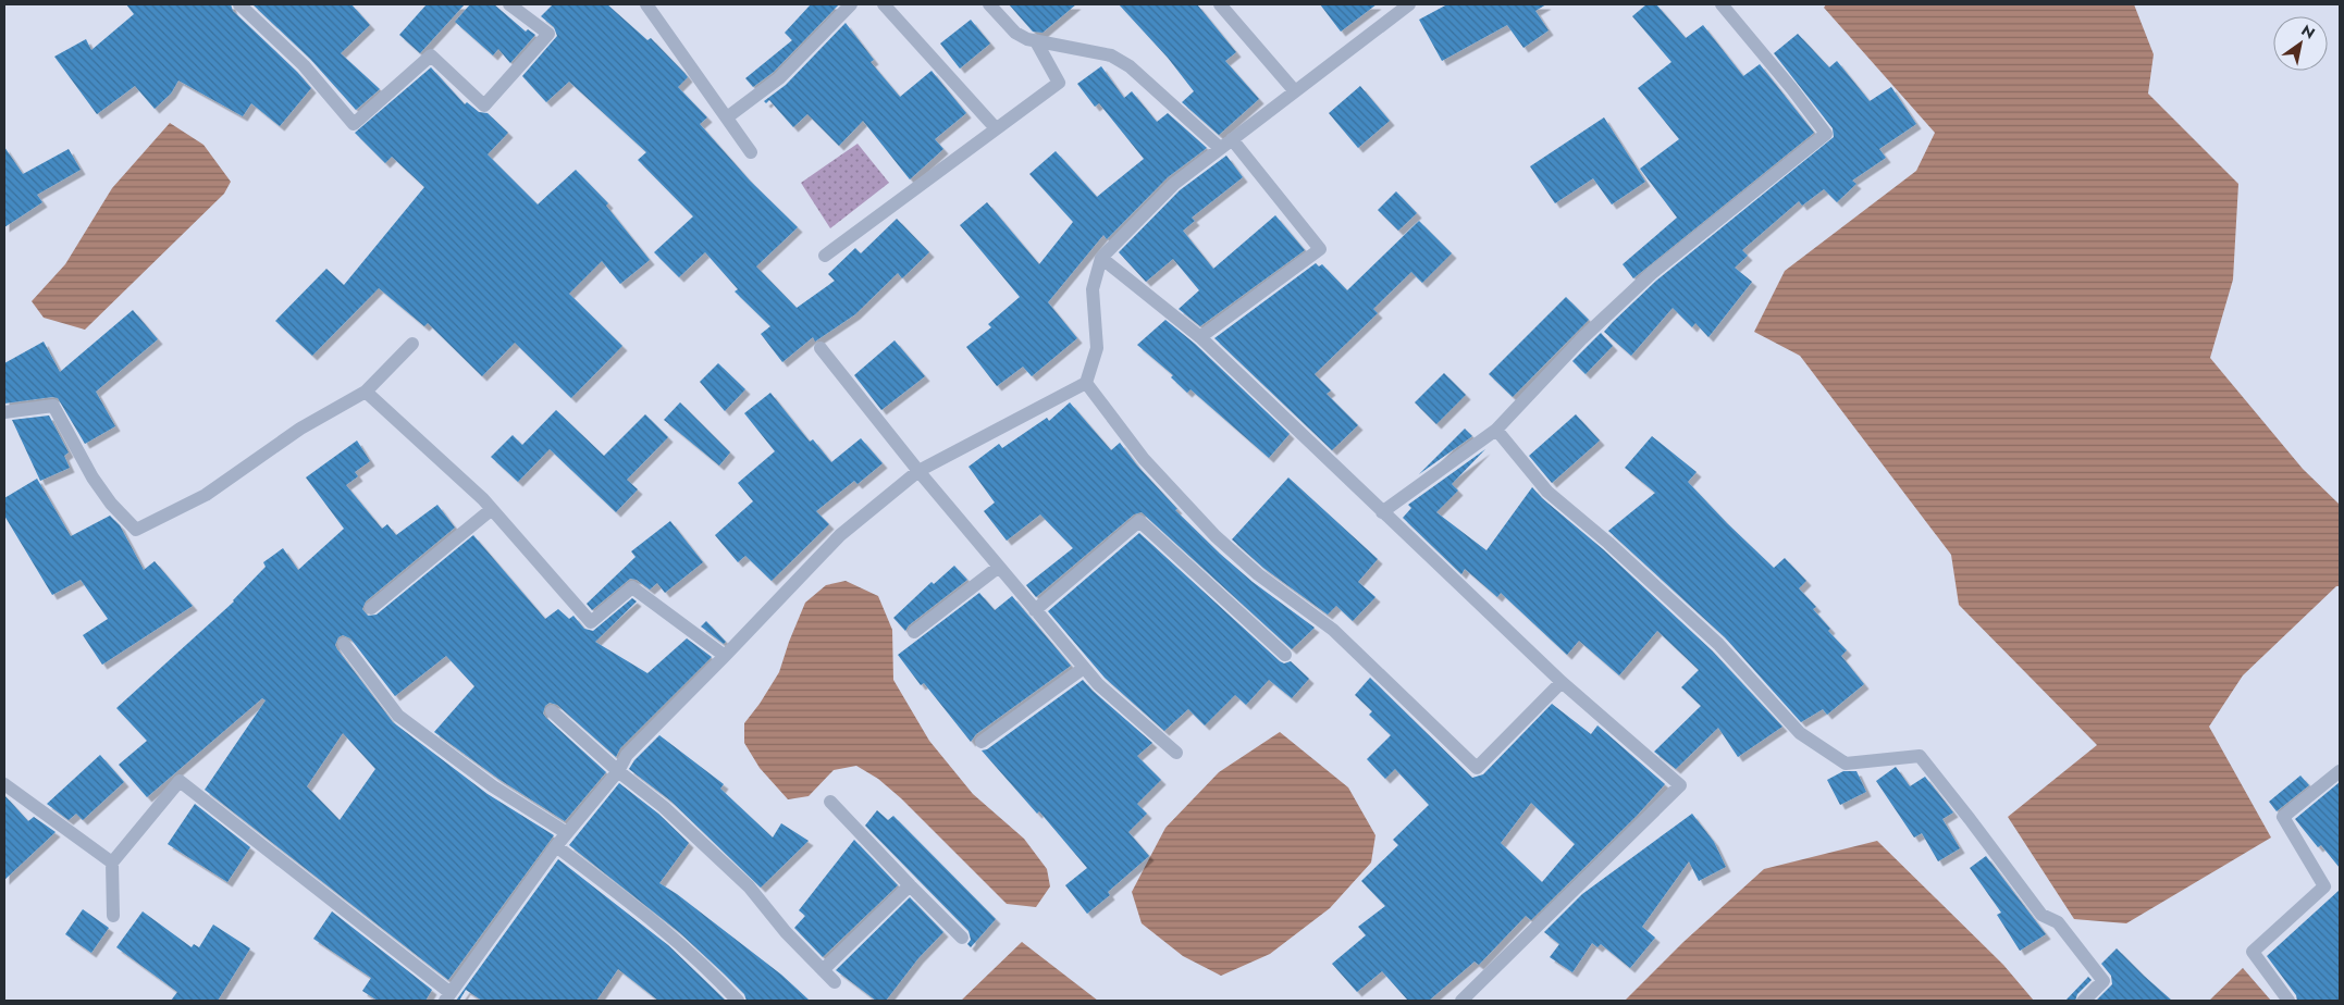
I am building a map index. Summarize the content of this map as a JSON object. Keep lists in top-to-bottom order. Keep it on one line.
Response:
{"north":"top right"}
